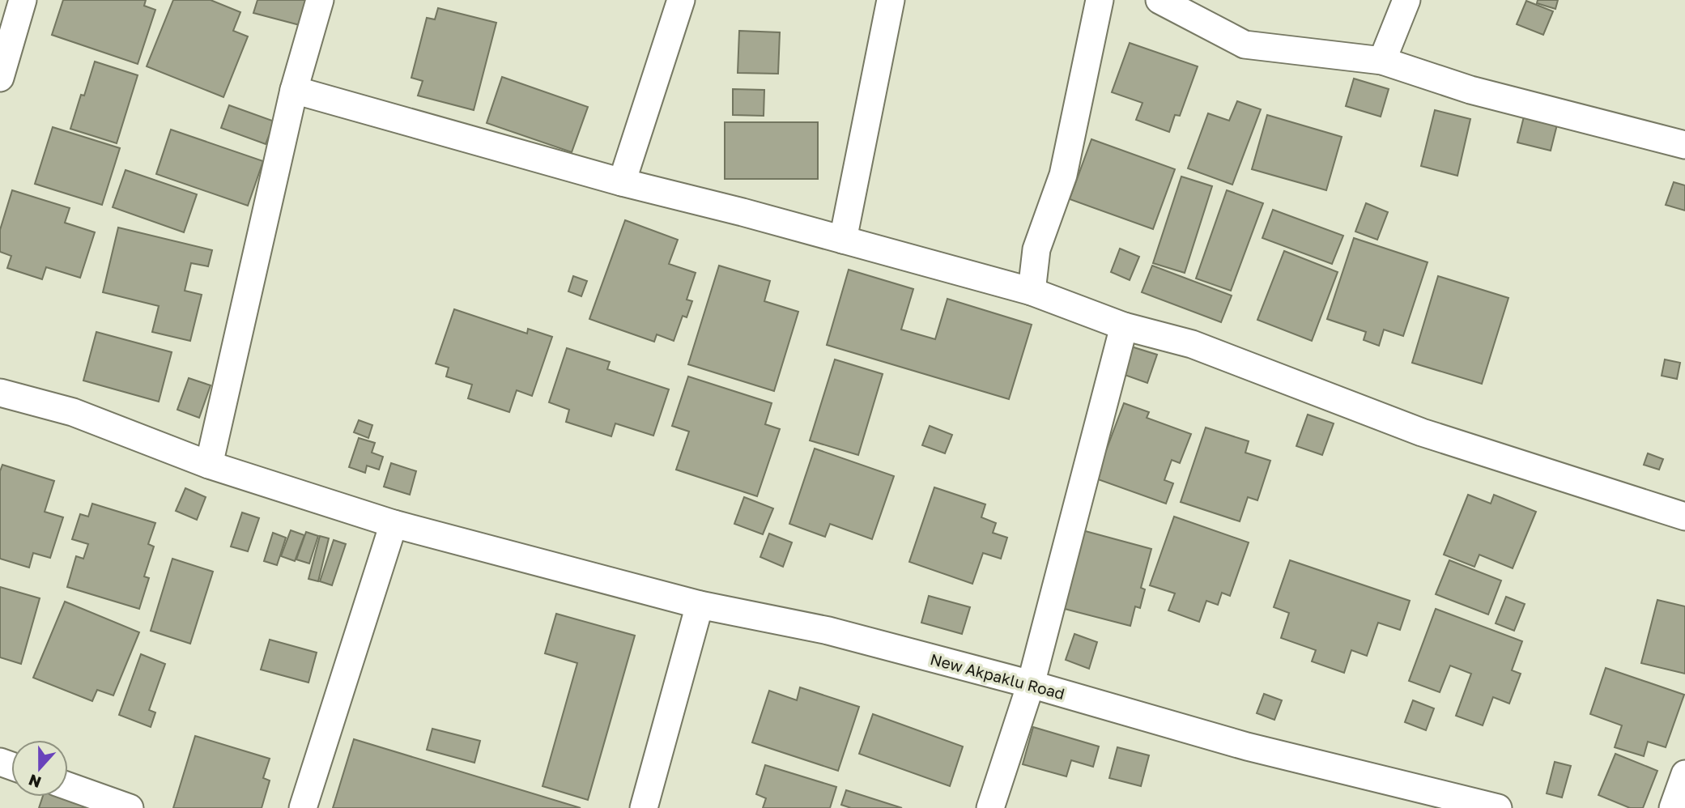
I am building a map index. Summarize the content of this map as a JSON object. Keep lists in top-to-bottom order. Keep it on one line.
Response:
{"streets":{"street":["New Akpaklu Road"]},"north":"bottom"}
